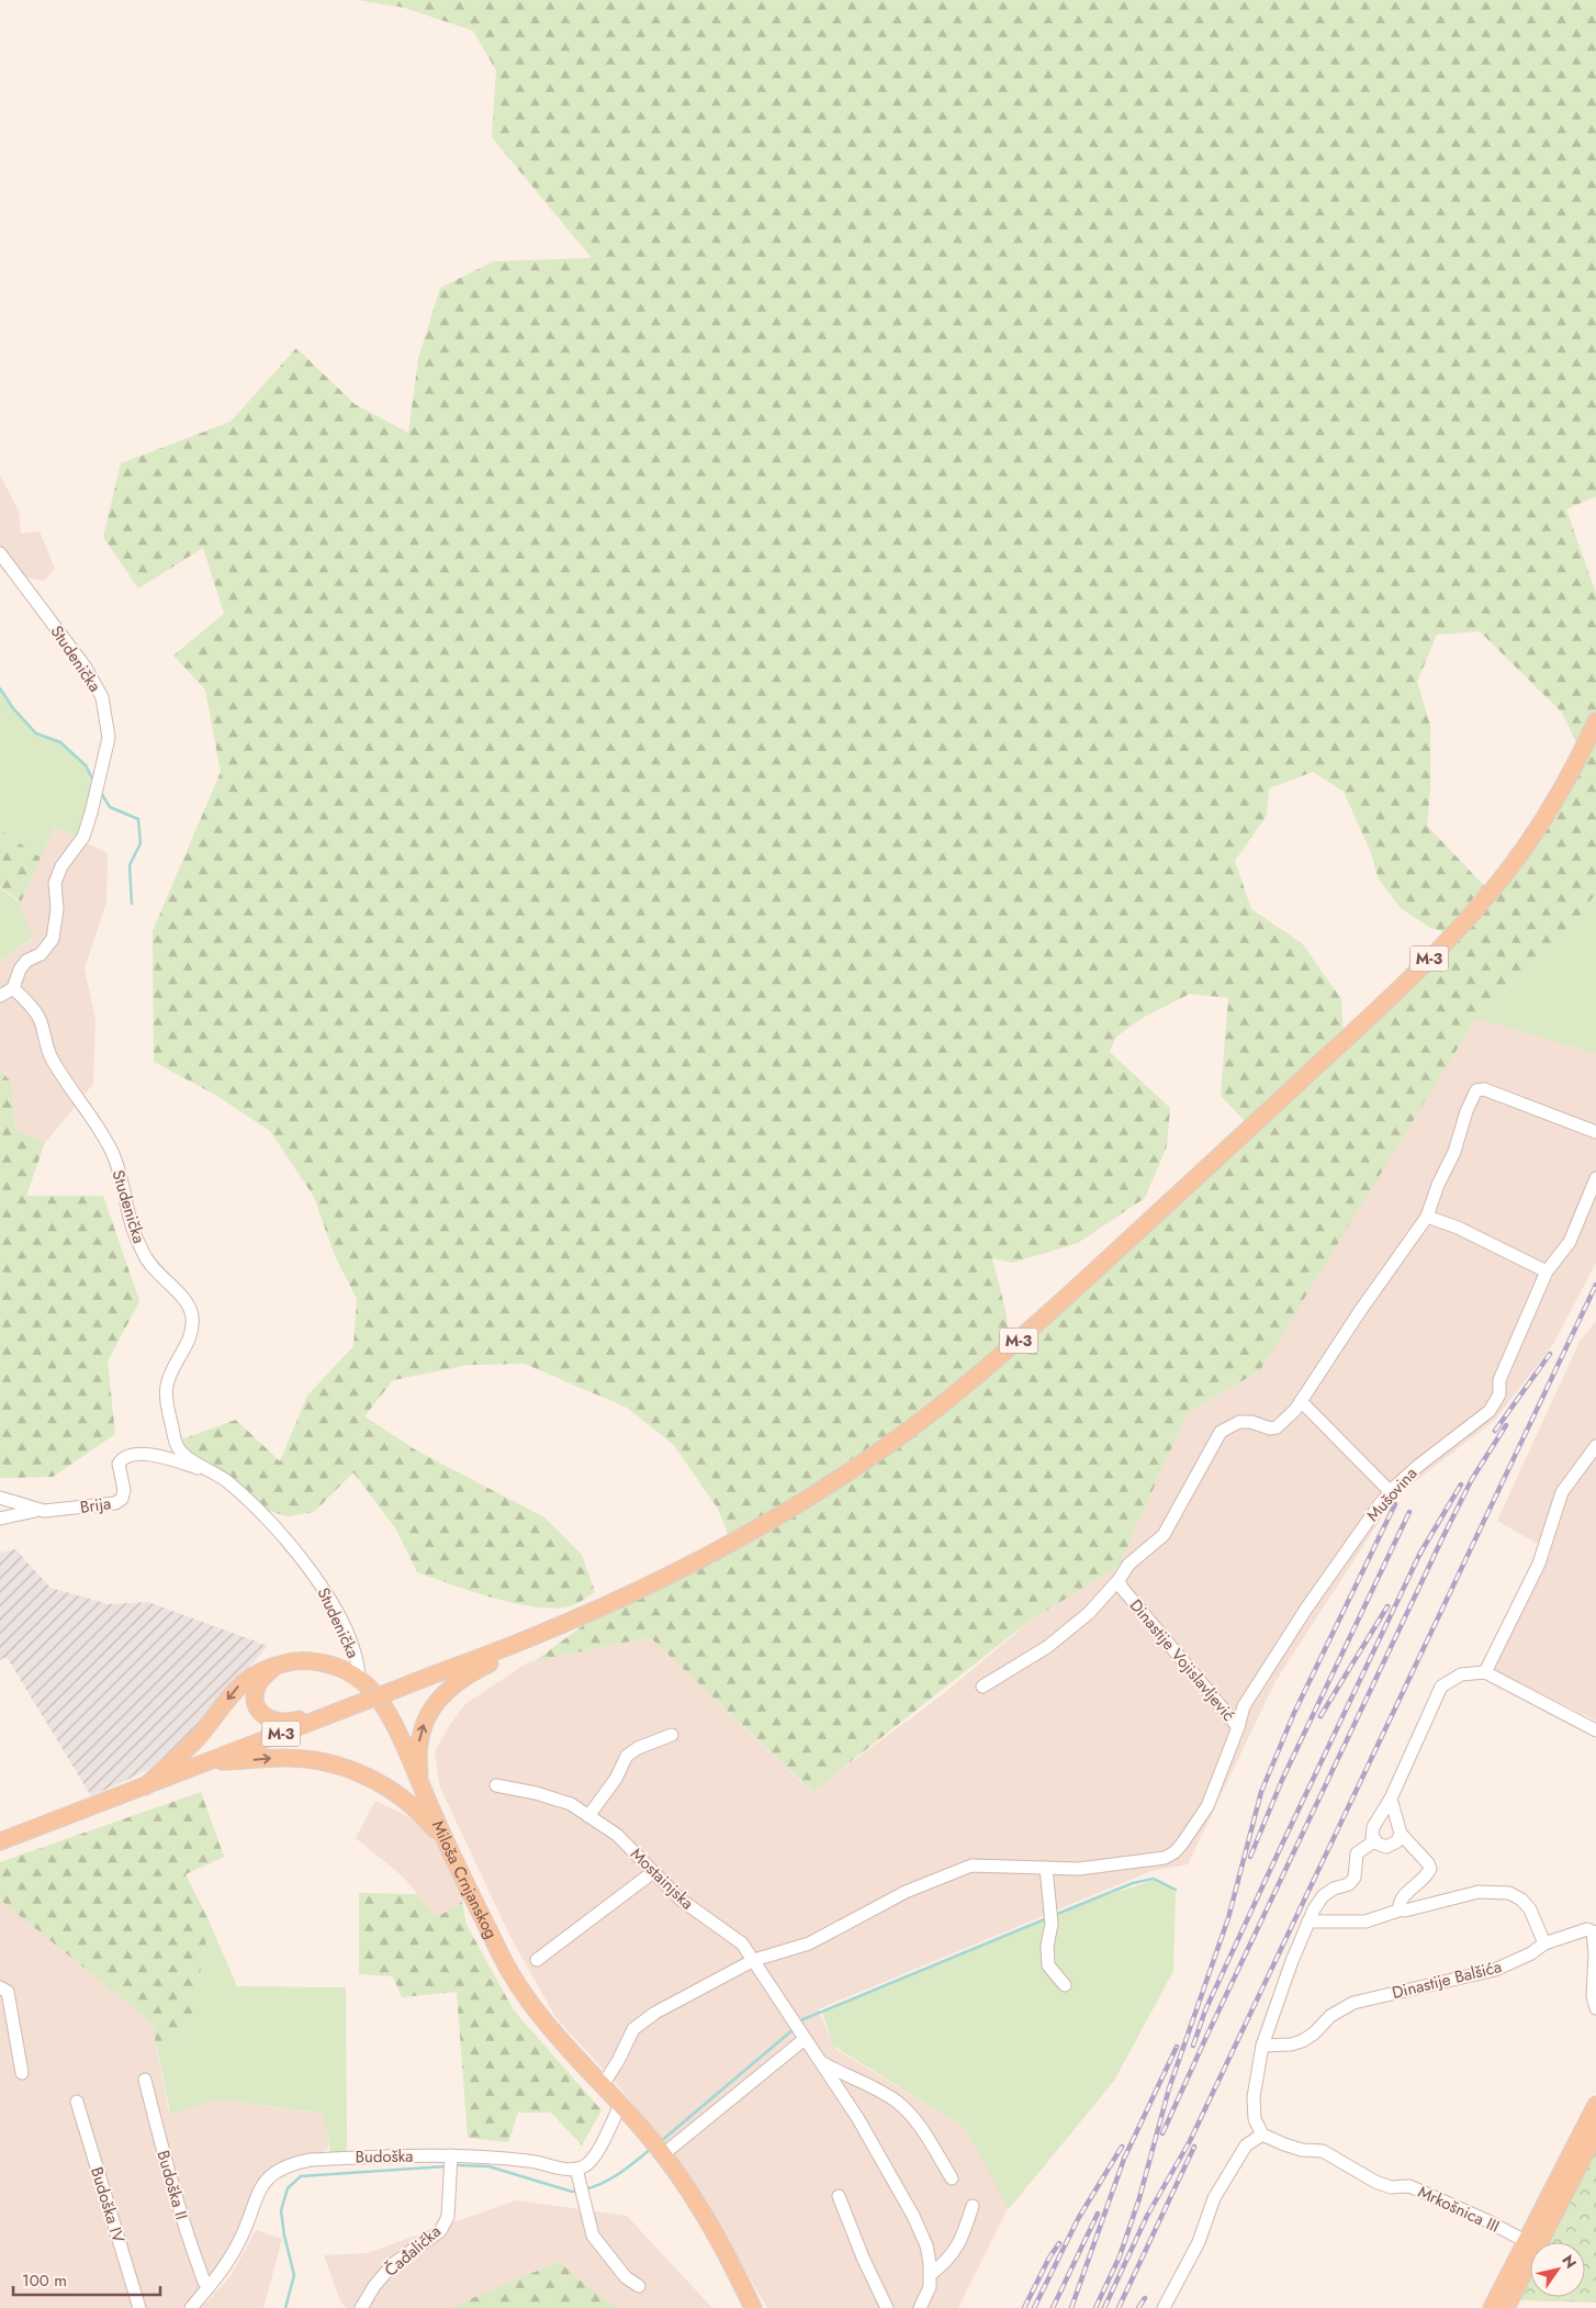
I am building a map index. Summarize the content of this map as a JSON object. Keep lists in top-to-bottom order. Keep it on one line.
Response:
{"streets":{"main road":["M-3","Miloša Crnjanskog"],"street":["Studenička","Mušovina","Brija","Dinastije Vojislavljević","Mostainjska","Dinastije Balšića","Budoška","Budoška II","Budoška IV","Mrkošnica III","Čađalička"]},"crossings":[["Studenička","Brija"],["Studenička","Miloša Crnjanskog"],["M-3","Miloša Crnjanskog"],["Mušovina","Dinastije Vojislavljević"],["Dinastije Vojislavljević","Mostainjska"],["Dinastije Vojislavljević","Miloša Crnjanskog"],["Budoška","Budoška II"],["Budoška","Čađalička"]],"scale_bar":"100 m","north":"top right"}
